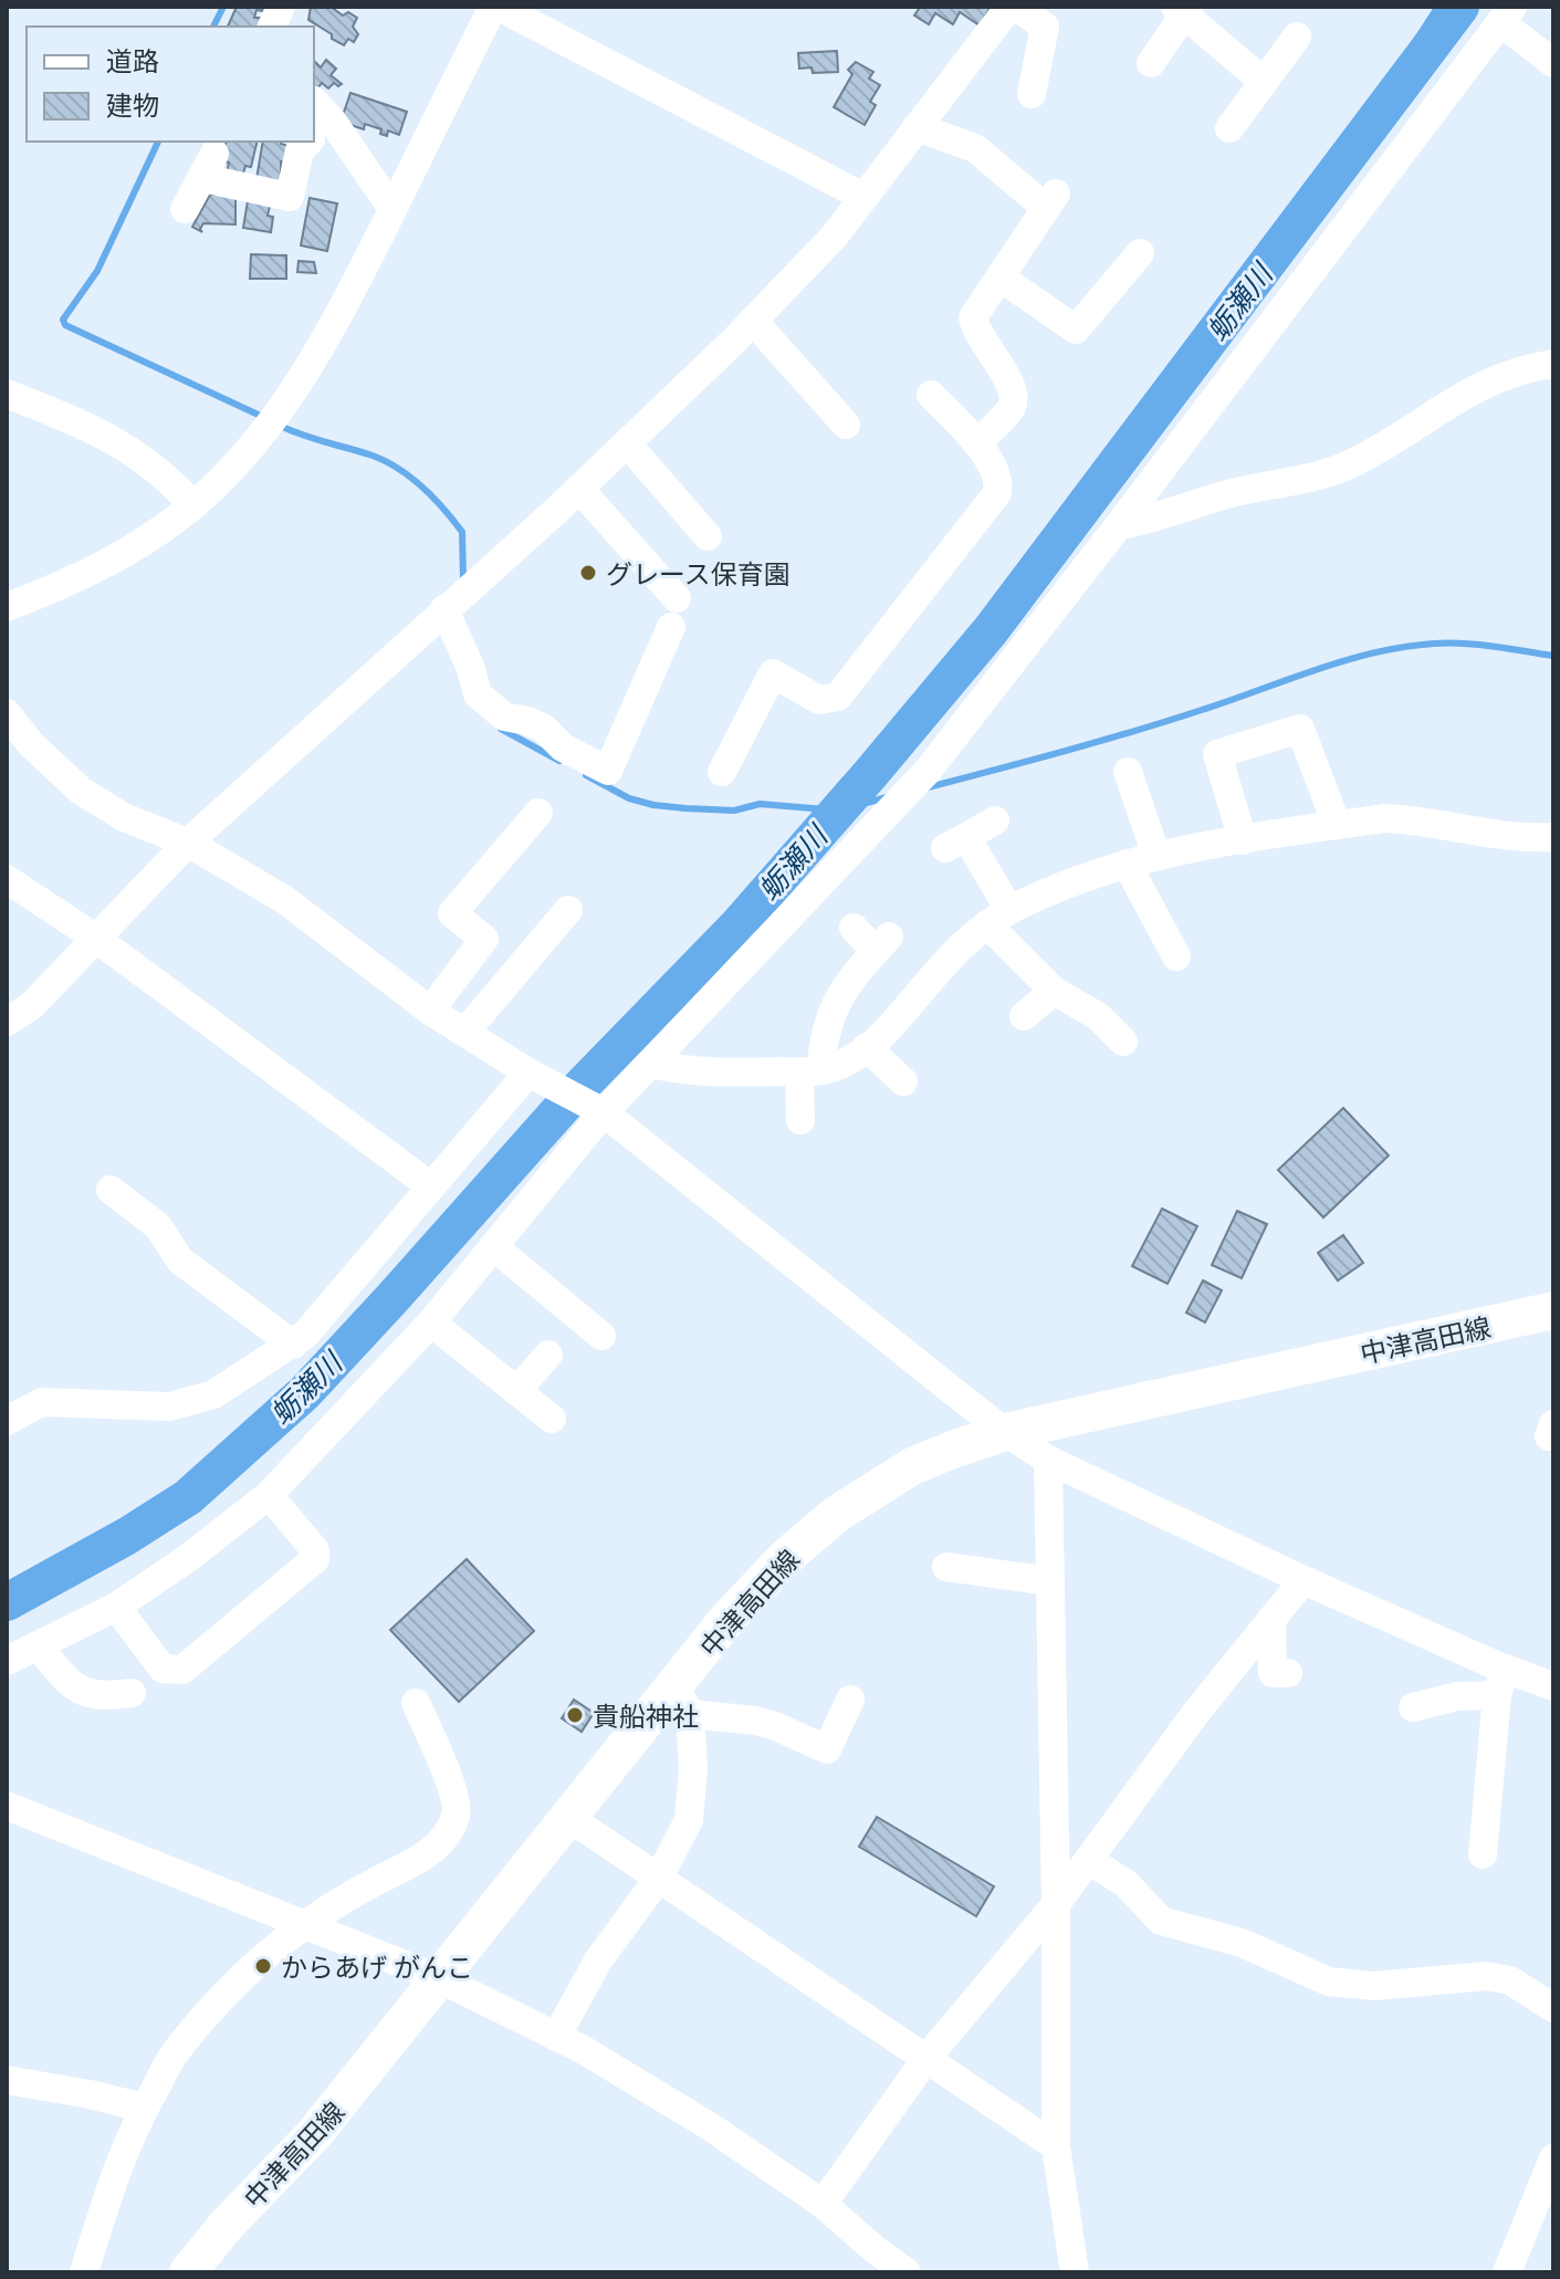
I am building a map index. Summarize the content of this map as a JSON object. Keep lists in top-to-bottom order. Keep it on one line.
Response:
{"streets":{"main road":["中津高田線"]},"water":["蛎瀬川"],"places":["グレース保育園","貴船神社","からあげ がんこ"],"legend":["道路","建物"]}
